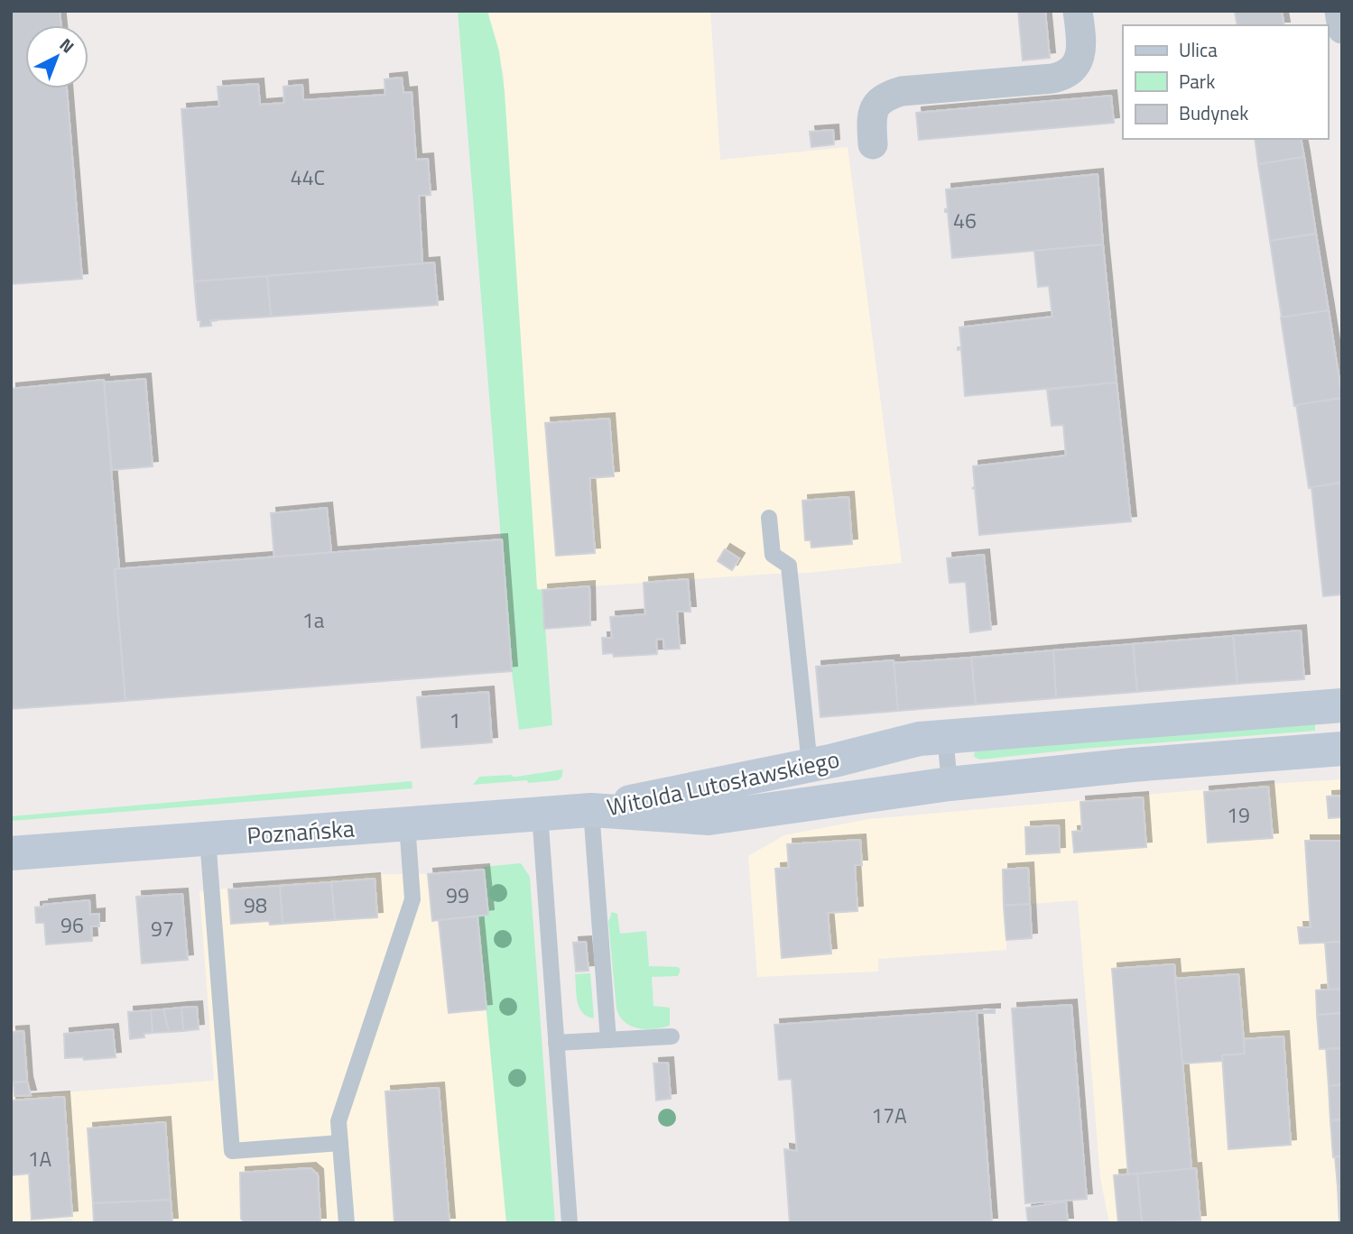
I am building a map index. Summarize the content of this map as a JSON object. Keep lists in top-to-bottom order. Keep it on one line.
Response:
{"streets":{"main road":["Witolda Lutosławskiego","Poznańska"]},"crossings":[["Witolda Lutosławskiego","Poznańska"]],"house_numbers":["44C","46","1a","1","19","99","98","96","97","17A","1A"],"legend":["Ulica","Park","Budynek"],"north":"top right"}
